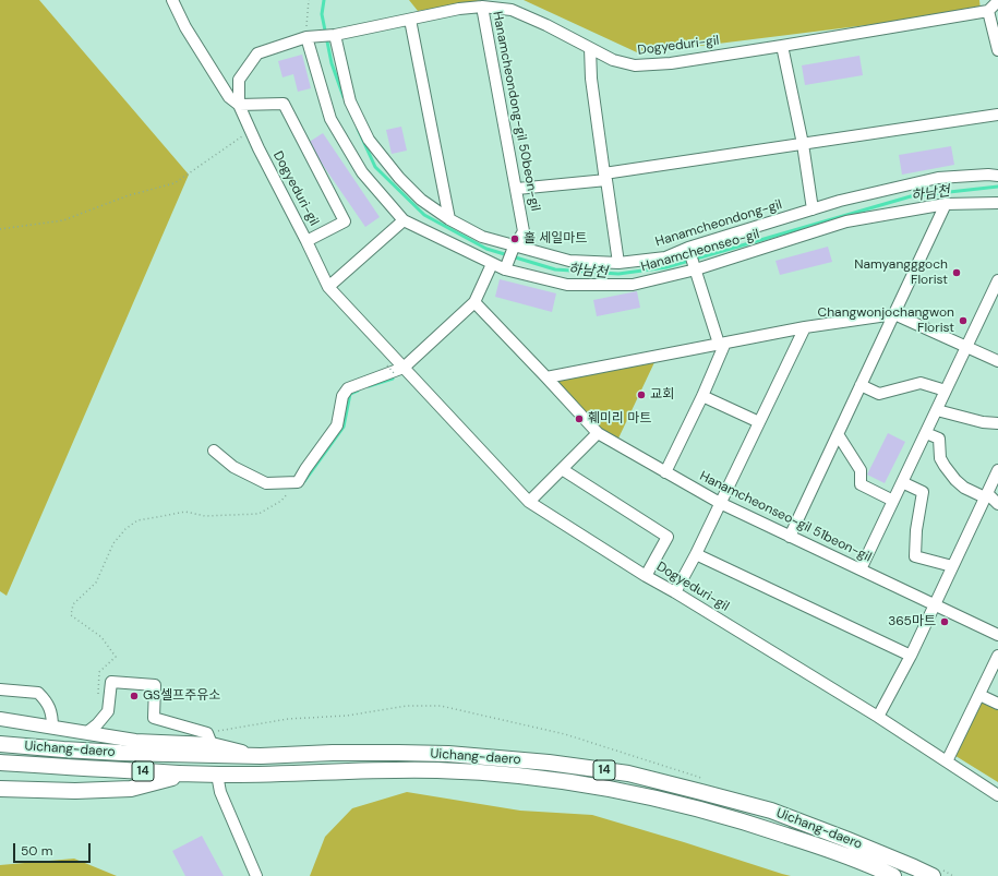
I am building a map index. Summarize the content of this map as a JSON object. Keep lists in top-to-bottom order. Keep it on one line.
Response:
{"streets":{"highway":["Uichang-daero","14"],"street":["Dogyeduri-gil","Hanamcheondong-gil 50beon-gil","Hanamcheondong-gil","Hanamcheonseo-gil","Hanamcheonseo-gil 51beon-gil"]},"crossings":[["Dogyeduri-gil","Hanamcheondong-gil 50beon-gil"],["Dogyeduri-gil","Hanamcheondong-gil"],["Dogyeduri-gil","Hanamcheonseo-gil"],["Hanamcheondong-gil 50beon-gil","Hanamcheondong-gil"],["Hanamcheondong-gil 50beon-gil","Hanamcheonseo-gil"]],"water":["하남천"],"places":["홀 세일마트","Namyangggoch Florist","Changwonjochangwon Florist","교회","훼미리 마트","365마트","GS셀프주유소"],"scale_bar":"50 m"}
